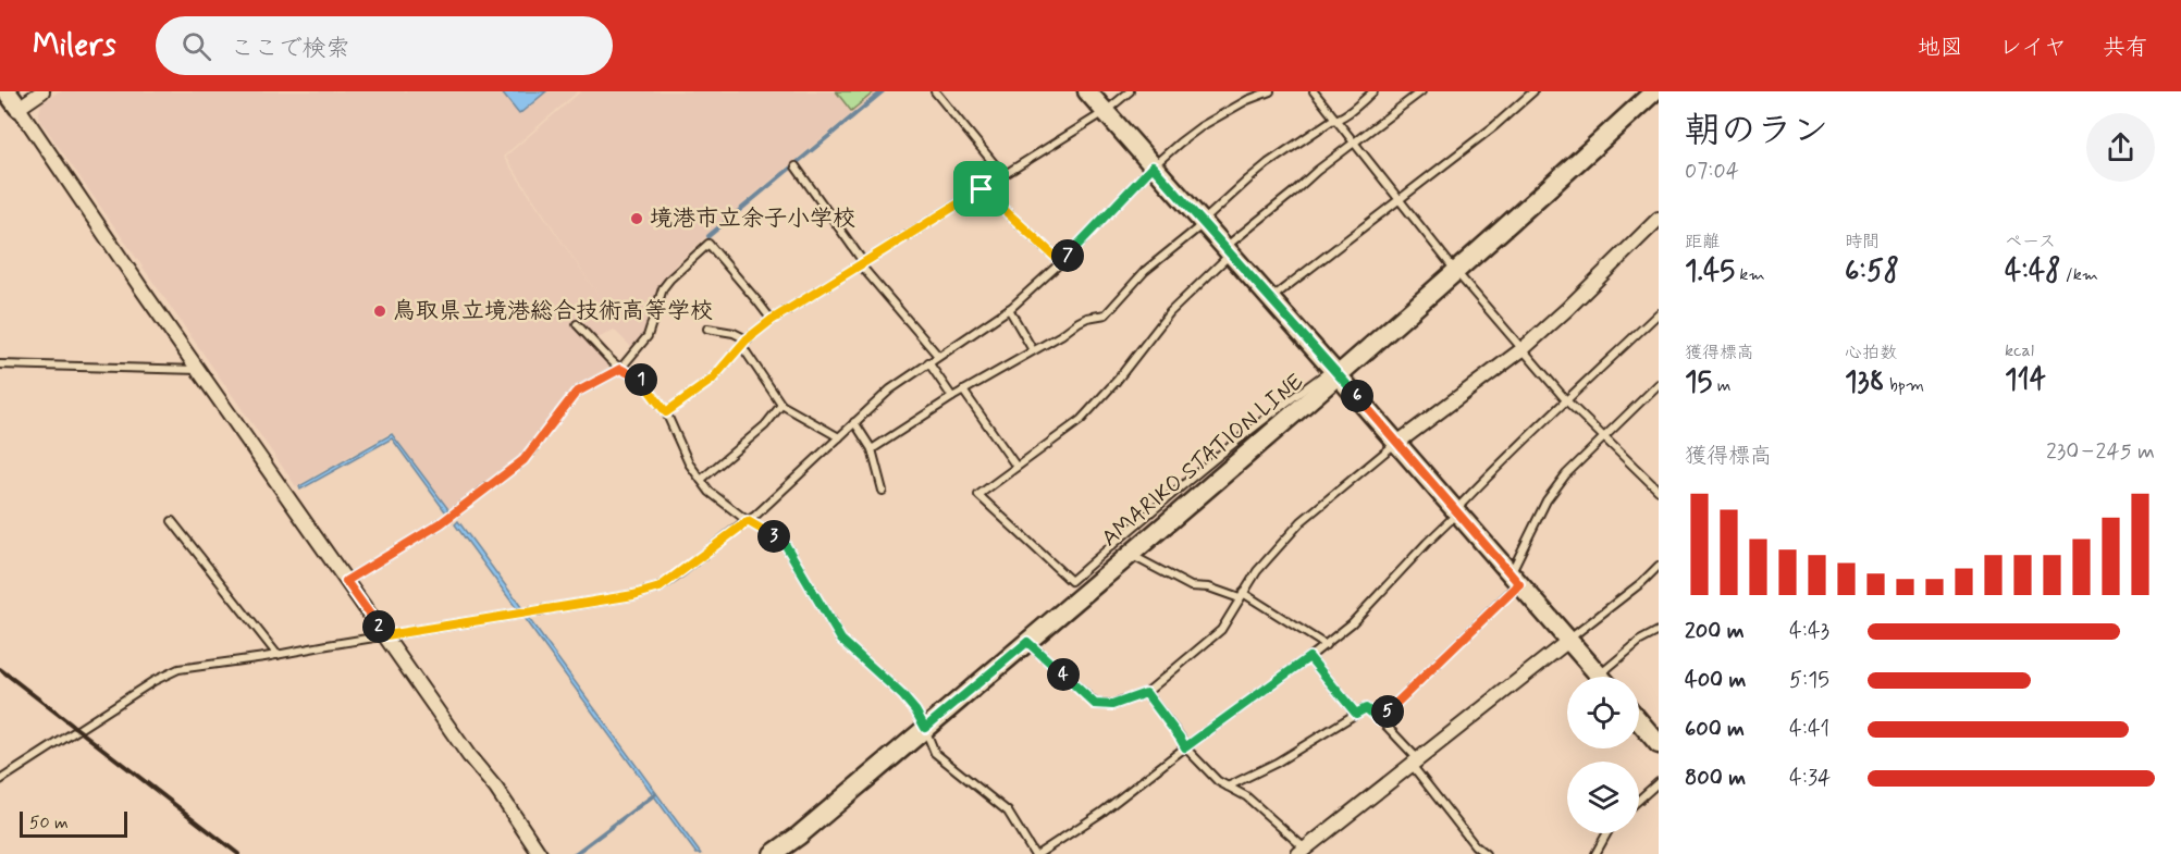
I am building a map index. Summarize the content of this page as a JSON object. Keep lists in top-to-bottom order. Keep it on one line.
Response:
{"streets":{"main road":["AMARIKO STATION LINE"]},"places":["境港市立余子小学校","鳥取県立境港総合技術高等学校"],"scale_bar":"50 m","page":{"header":"Milers","search":"ここで検索","nav":["地図","レイヤ","共有"],"heading":["朝のラン","07:04"],"stats":[["距離","1.45 km"],["時間","6:58"],["ペース","4:48 /km"],["獲得標高","15 m"],["心拍数","138 bpm"],["kcal","114"]],"pins":["7","1","6","3","2","4","5"],"chart":["獲得標高","230–245 m"],"list":[{"name":"200 m","note":"4:43"},{"name":"400 m","note":"5:15"},{"name":"600 m","note":"4:41"},{"name":"800 m","note":"4:34"}],"scale":"50 m"}}
